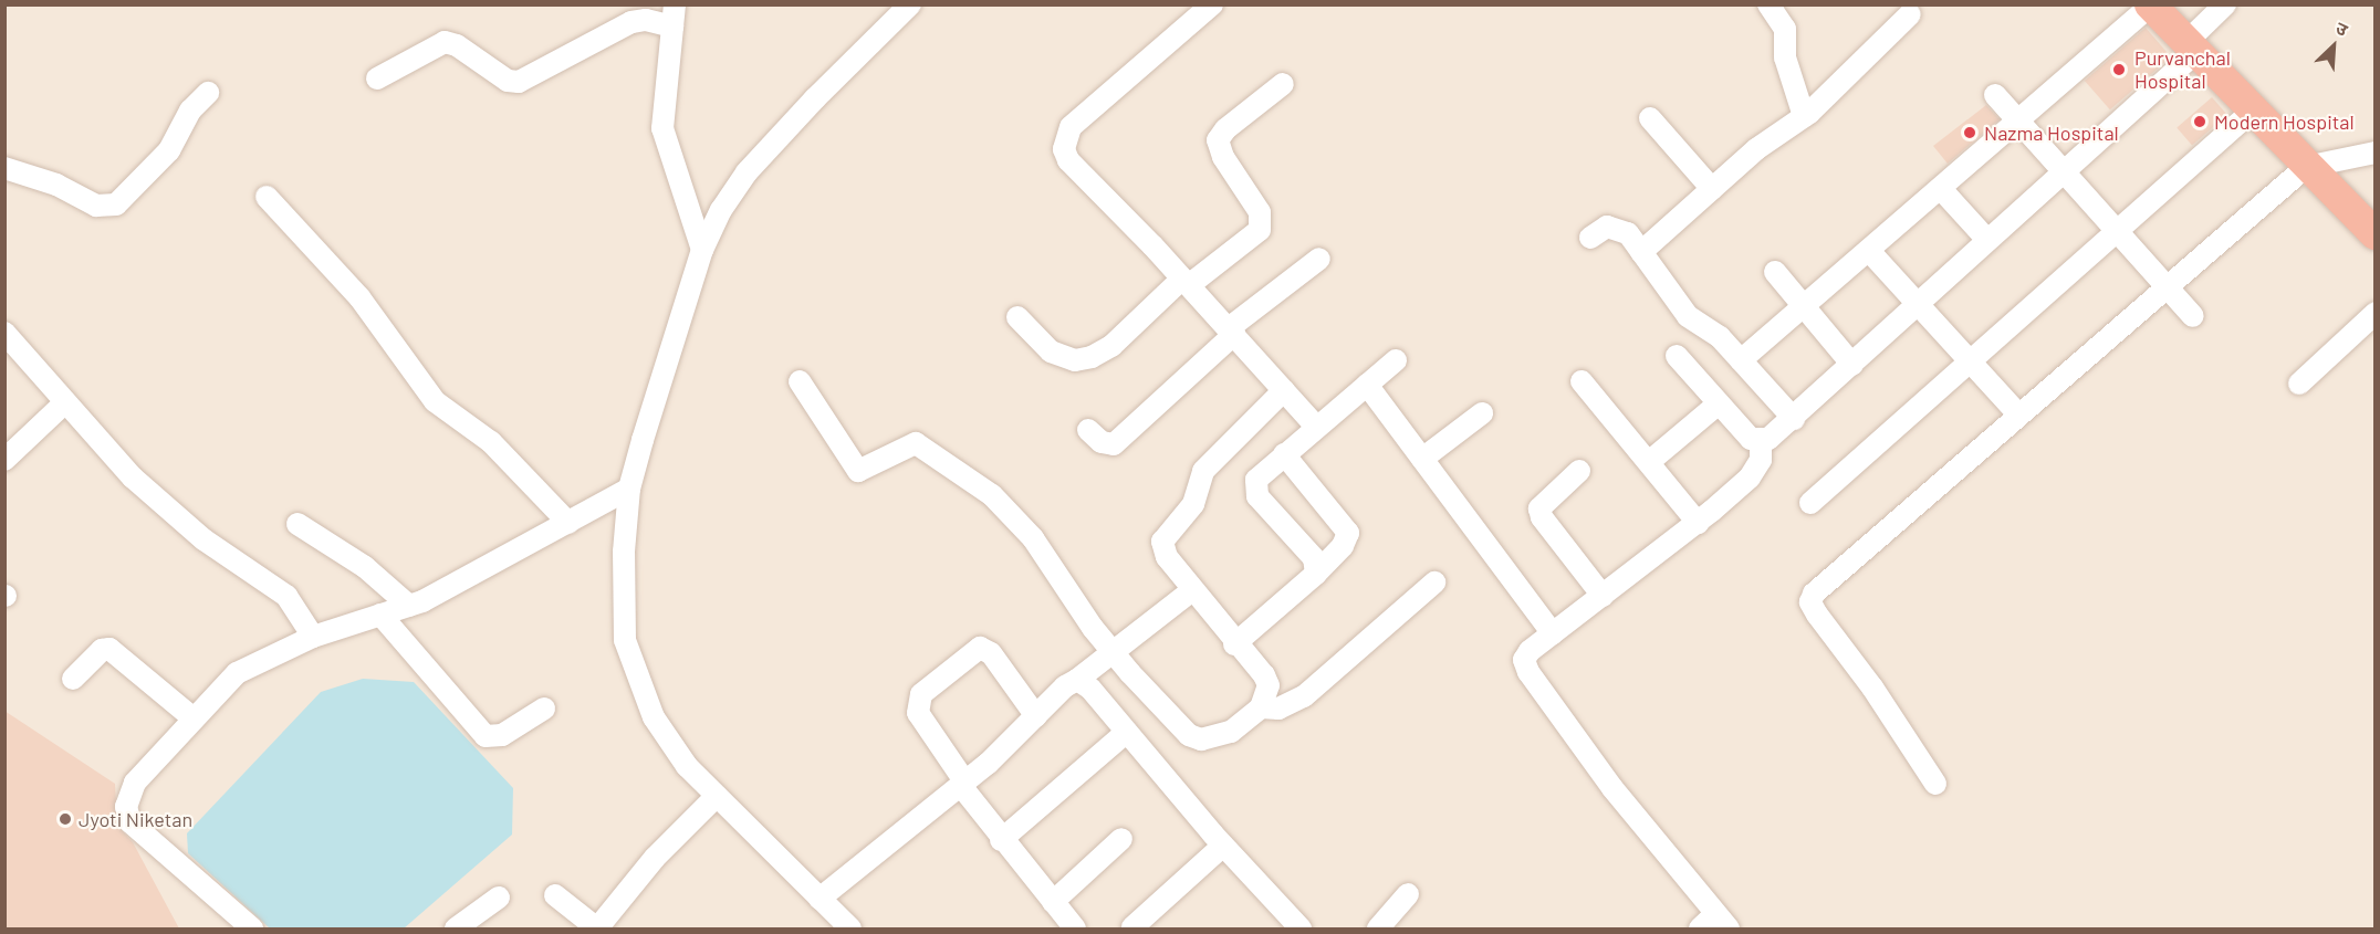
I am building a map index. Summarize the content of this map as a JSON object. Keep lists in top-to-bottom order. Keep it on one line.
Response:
{"places":["Purvanchal Hospital","Modern Hospital","Nazma Hospital","Jyoti Niketan"],"north":"top right"}
